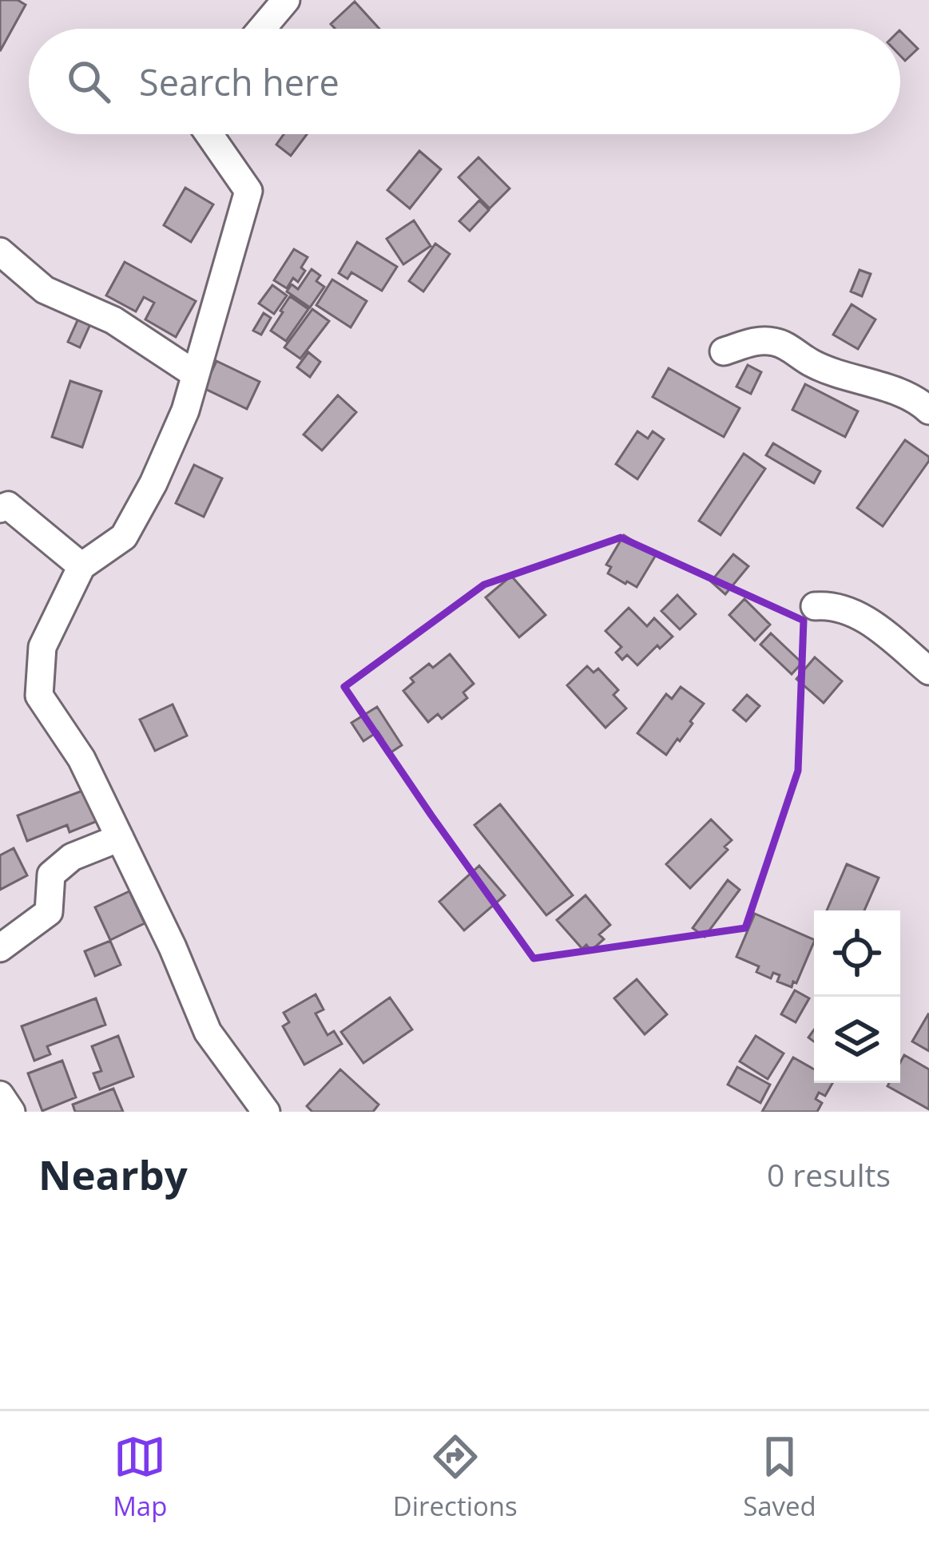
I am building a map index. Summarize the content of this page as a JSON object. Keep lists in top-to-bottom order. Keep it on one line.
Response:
{"page":{"search":"Search here","heading":["Nearby","0 results"],"nav":["Map","Directions","Saved"]}}
